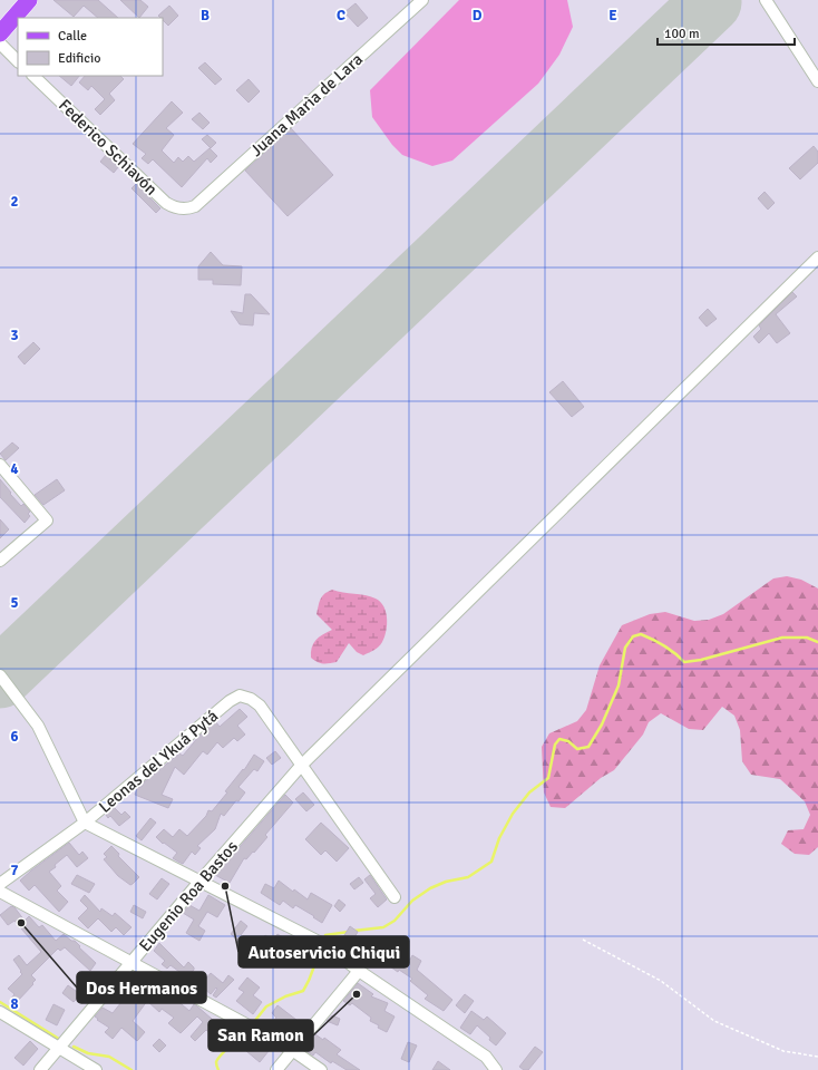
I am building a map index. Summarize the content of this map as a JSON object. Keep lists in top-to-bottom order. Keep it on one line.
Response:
{"streets":{"street":["Juana Marìa de Lara","Federico Schiavón","Leonas del Ykuá Pytá","Eugenio Roa Bastos"]},"crossings":[["Juana Marìa de Lara","Federico Schiavón"],["Leonas del Ykuá Pytá","Eugenio Roa Bastos"]],"places":["Autoservicio Chiqui","Dos Hermanos","San Ramon"],"legend":["Calle","Edificio"],"scale_bar":"100 m","grid":{"columns":["B","C","D","E"],"rows":["2","3","4","5","6","7","8"]}}
